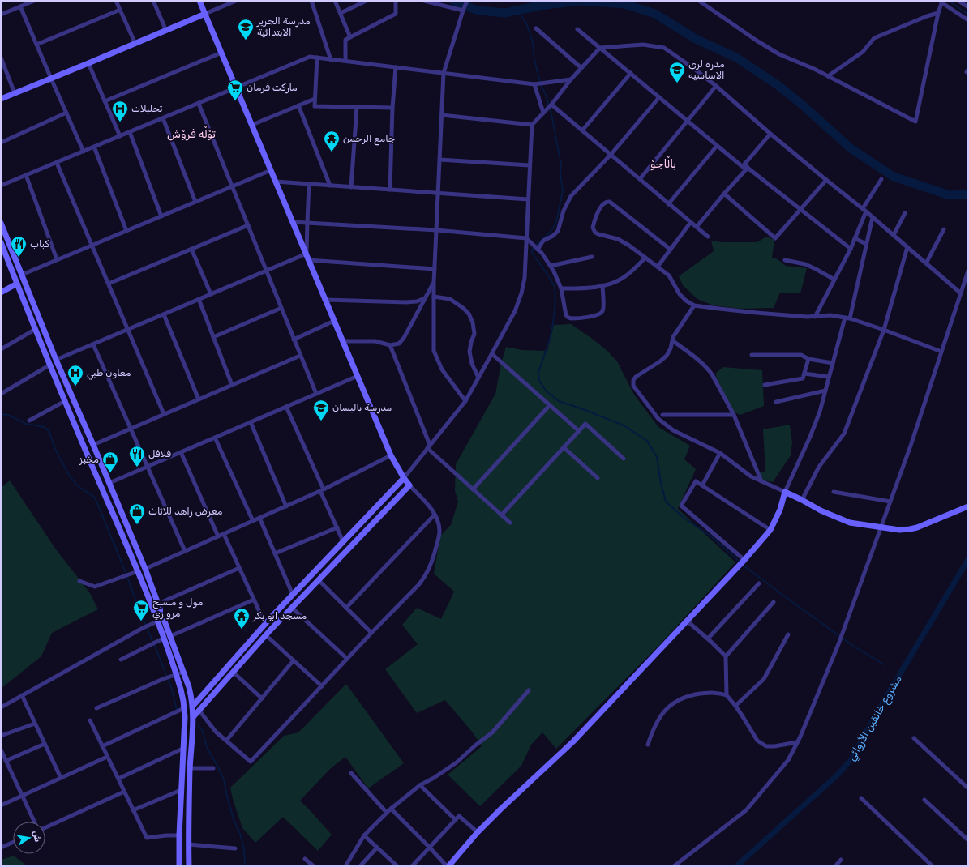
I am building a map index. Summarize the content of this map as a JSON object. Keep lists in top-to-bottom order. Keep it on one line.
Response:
{"districts":["تۆڵە فرۆش","باڵاجۆ"],"water":["مشروع خانقين الأروائي"],"places":{"school or university":["مدرسة الجرير الابتدائية","مدرة لري الاساسیه","مدرسة بالیسان"],"supermarket":["مارکت فرمان","مول و مسبح مرواري"],"hospital":["تحلیلات","معاون طبي"],"temple":["جامع الرحمن","مسجد ابو بكر"],"restaurant":["كباب","فلافل"],"shop":["مخبز","معرض زاهد للاثاث"]},"north":"right"}
